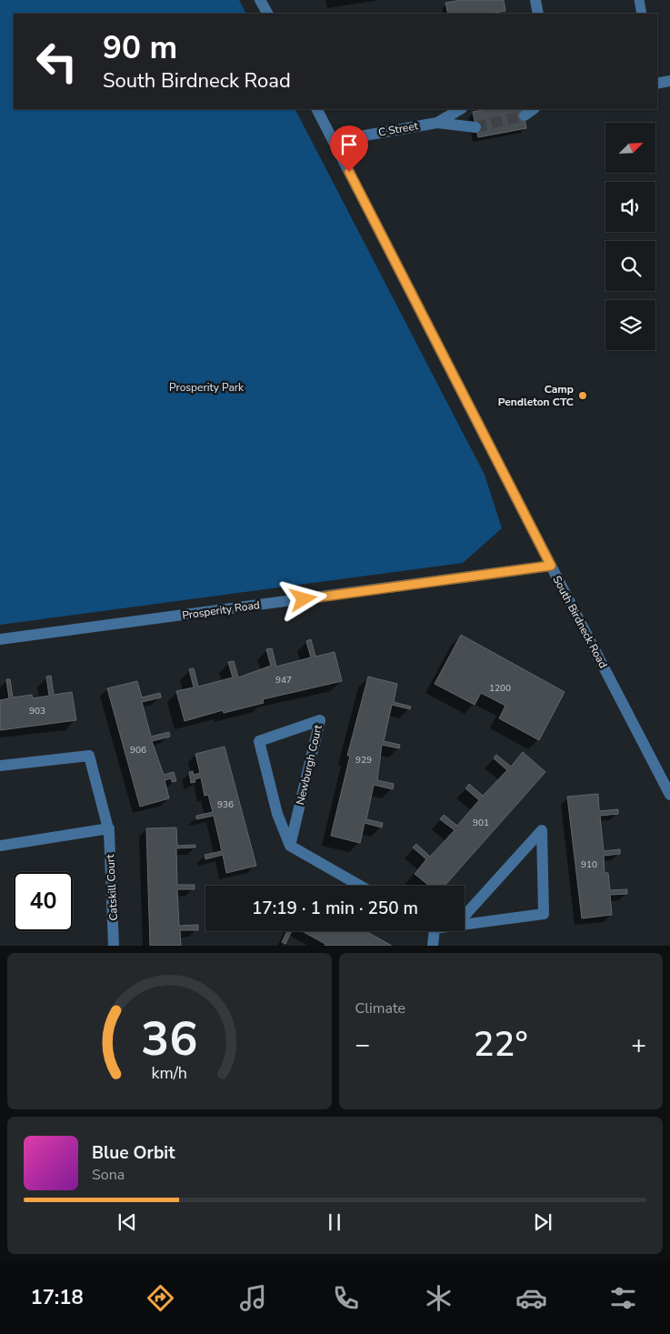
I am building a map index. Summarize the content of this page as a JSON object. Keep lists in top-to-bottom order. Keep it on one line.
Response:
{"streets":{"street":["C Street","Prosperity Road","South Birdneck Road","Newburgh Court","Catskill Court"]},"crossings":[["C Street","South Birdneck Road"],["Prosperity Road","South Birdneck Road"]],"parks":["Prosperity Park"],"places":["Camp Pendleton CTC"],"house_numbers":["947","1200","903","906","929","936","901","910"],"north":"top right","page":{"turn":["90 m","South Birdneck Road"],"limit":"40","trip":"17:19 · 1 min · 250 m","tile":"Climate","heat":["−","22°","+"],"song":["Blue Orbit","Sona"],"tabs":"17:18","gauge":["36","km/h"]}}
